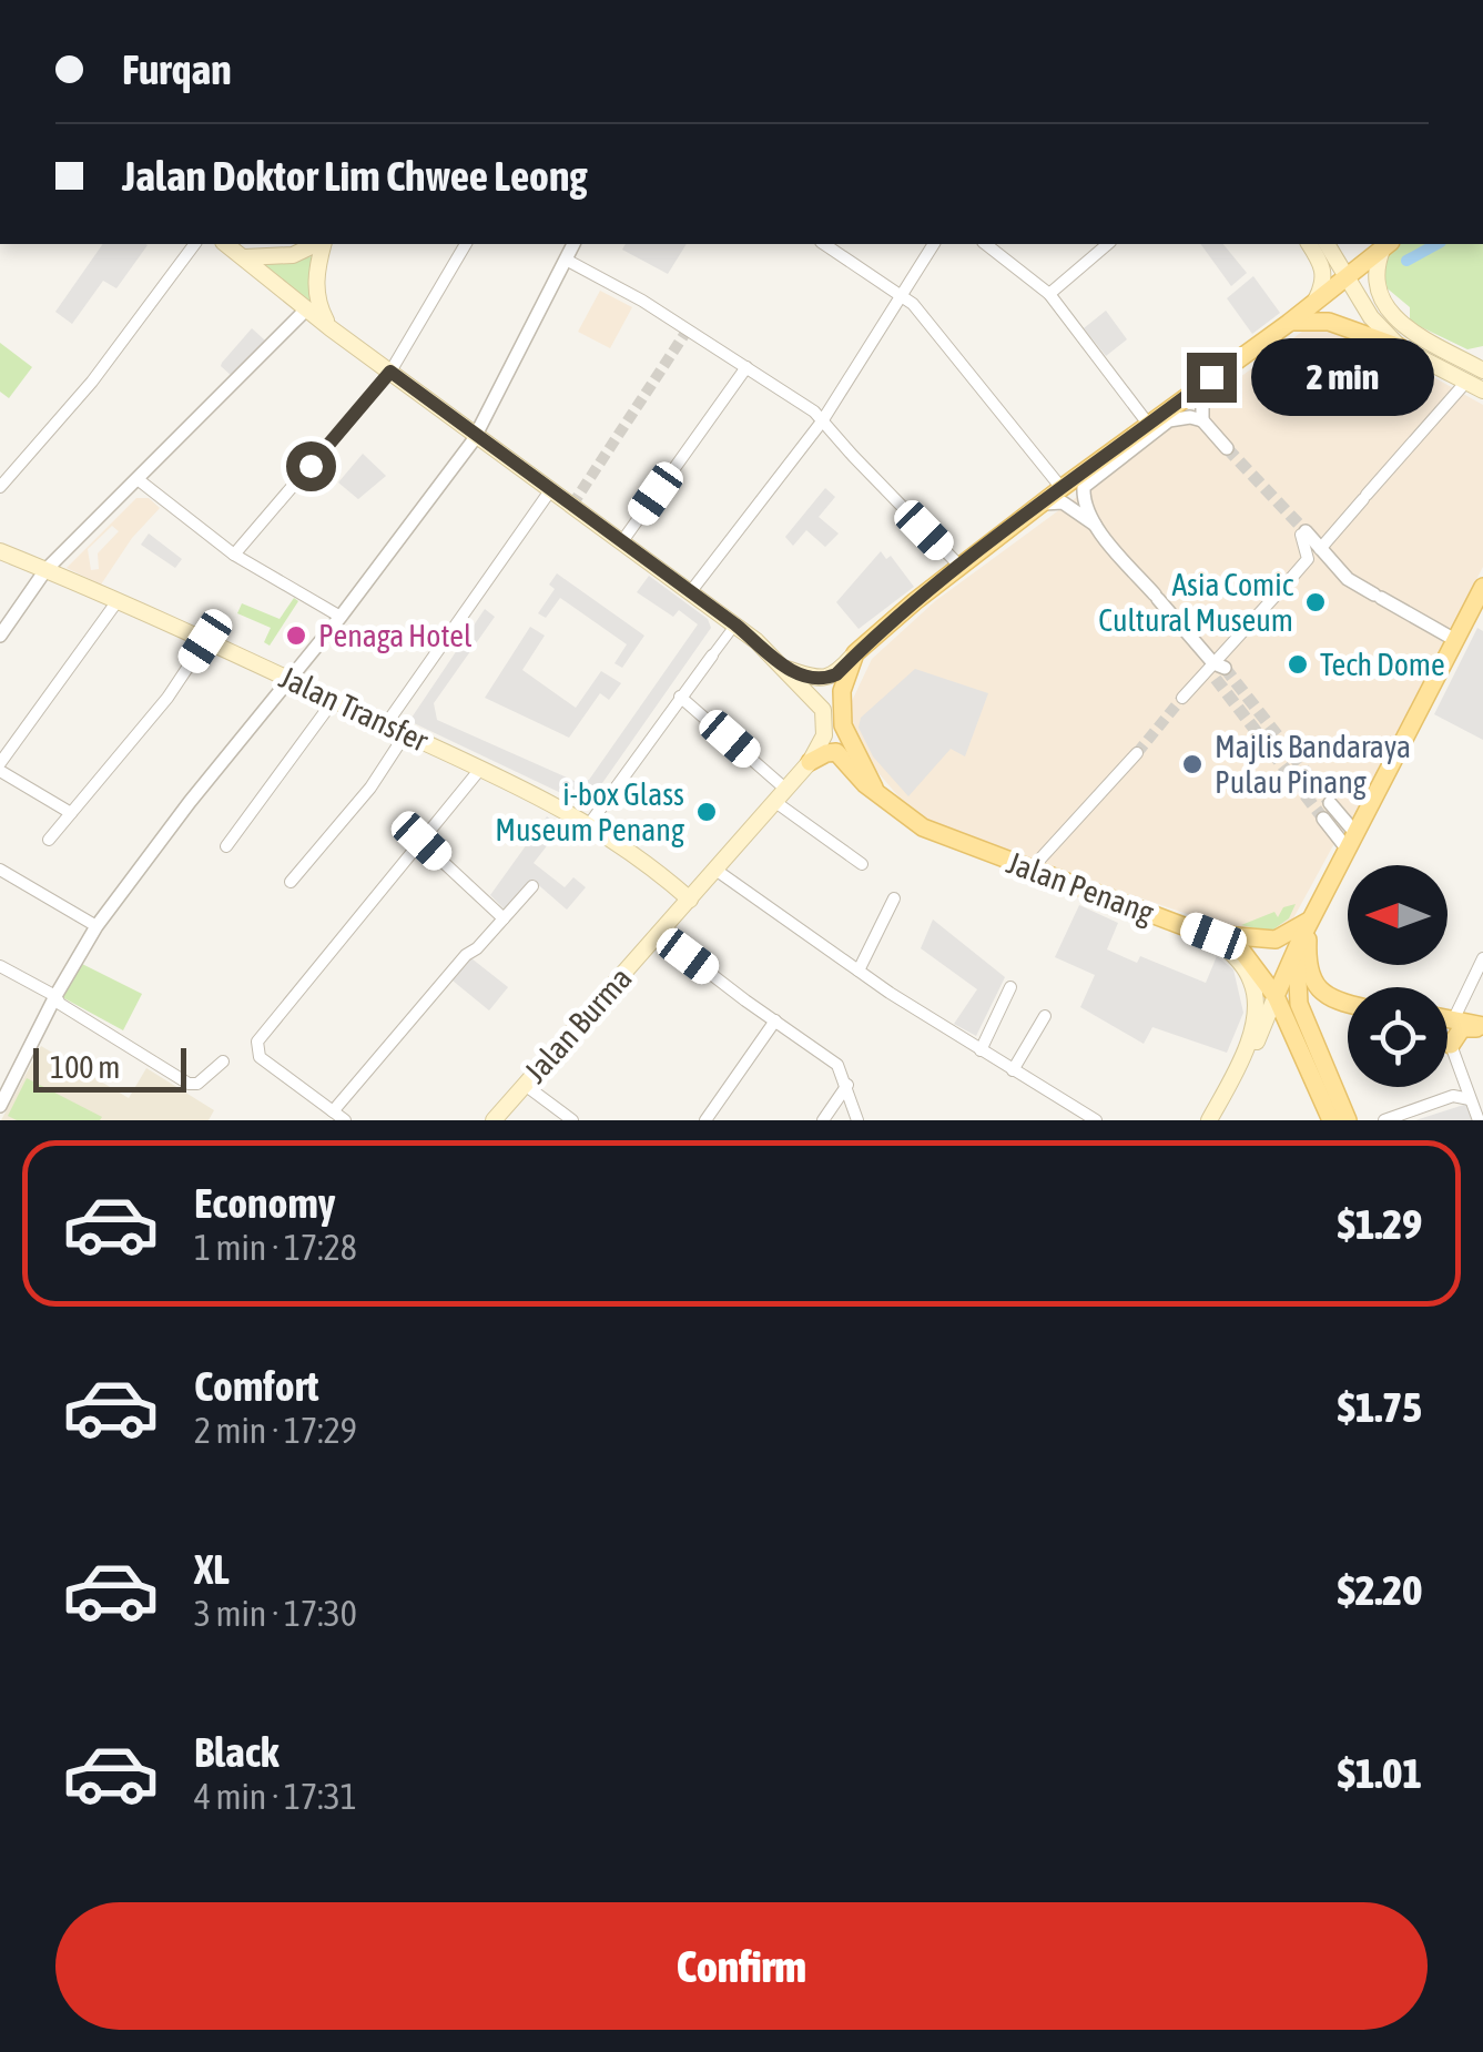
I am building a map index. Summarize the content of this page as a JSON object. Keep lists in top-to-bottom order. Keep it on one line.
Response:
{"streets":{"main road":["Jalan Transfer","Jalan Penang","Jalan Burma"]},"crossings":[["Jalan Transfer","Jalan Burma"],["Jalan Penang","Jalan Burma"]],"places":["Asia Comic Cultural Museum","Penaga Hotel","Tech Dome","Majlis Bandaraya Pulau Pinang","i-box Glass Museum Penang"],"scale_bar":"100 m","north":"left","page":{"banner":["Furqan","Jalan Doktor Lim Chwee Leong"],"bubble":"2 min","scale":"100 m","list":[{"name":"Economy","note":"1 min · 17:28","value":"$1.29"},{"name":"Comfort","note":"2 min · 17:29","value":"$1.75"},{"name":"XL","note":"3 min · 17:30","value":"$2.20"},{"name":"Black","note":"4 min · 17:31","value":"$1.01"}],"buttons":"Confirm"}}
